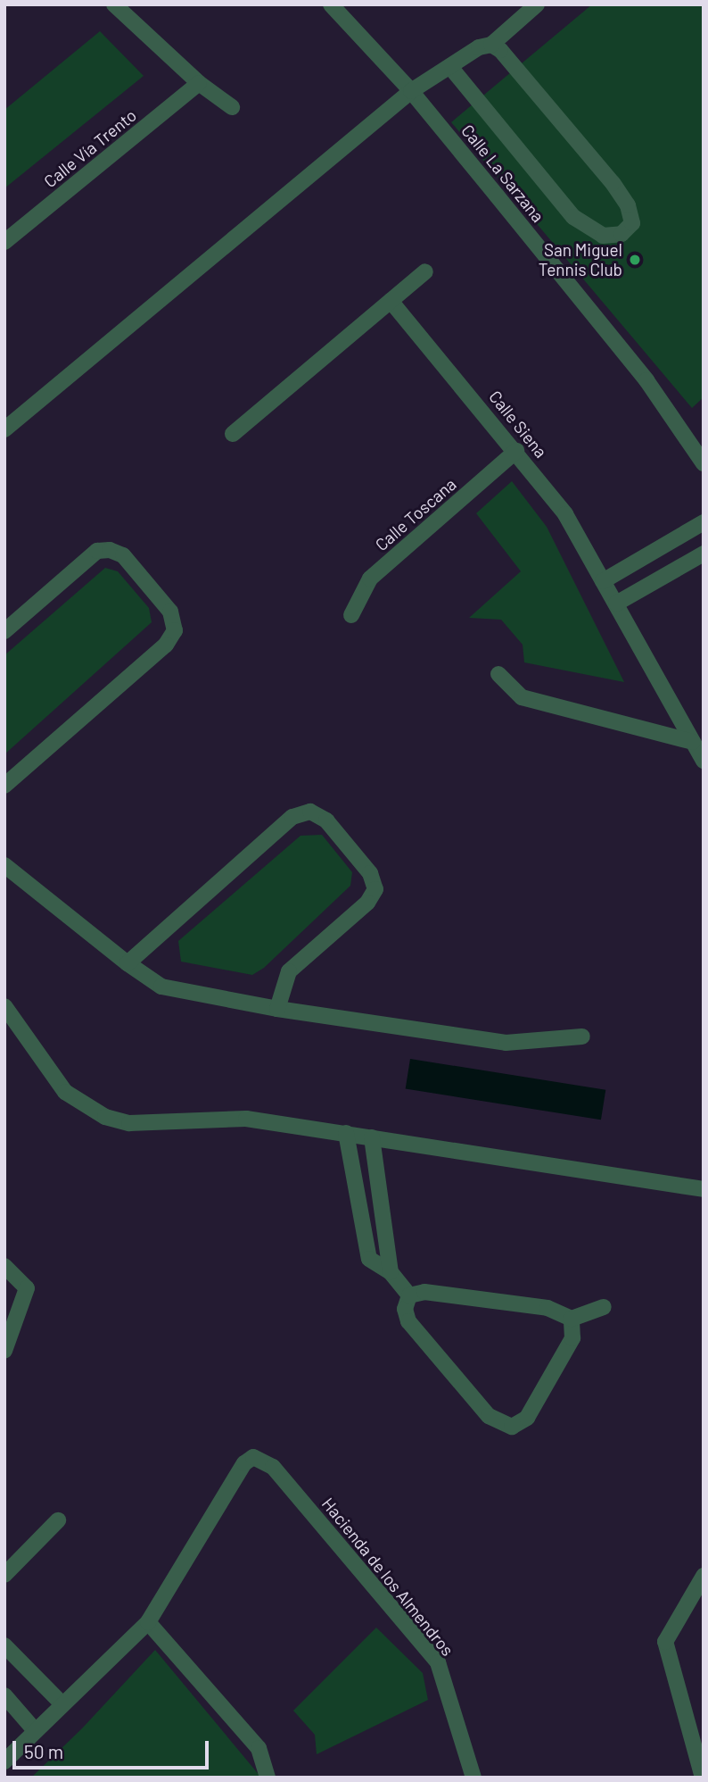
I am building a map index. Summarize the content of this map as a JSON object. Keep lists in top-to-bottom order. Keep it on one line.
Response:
{"streets":{"street":["Calle Vía Trento","Calle La Sarzana","Calle Siena","Calle Toscana","Hacienda de los Almendros"]},"crossings":[["Calle Siena","Calle Toscana"]],"places":["San Miguel Tennis Club"],"scale_bar":"50 m"}
